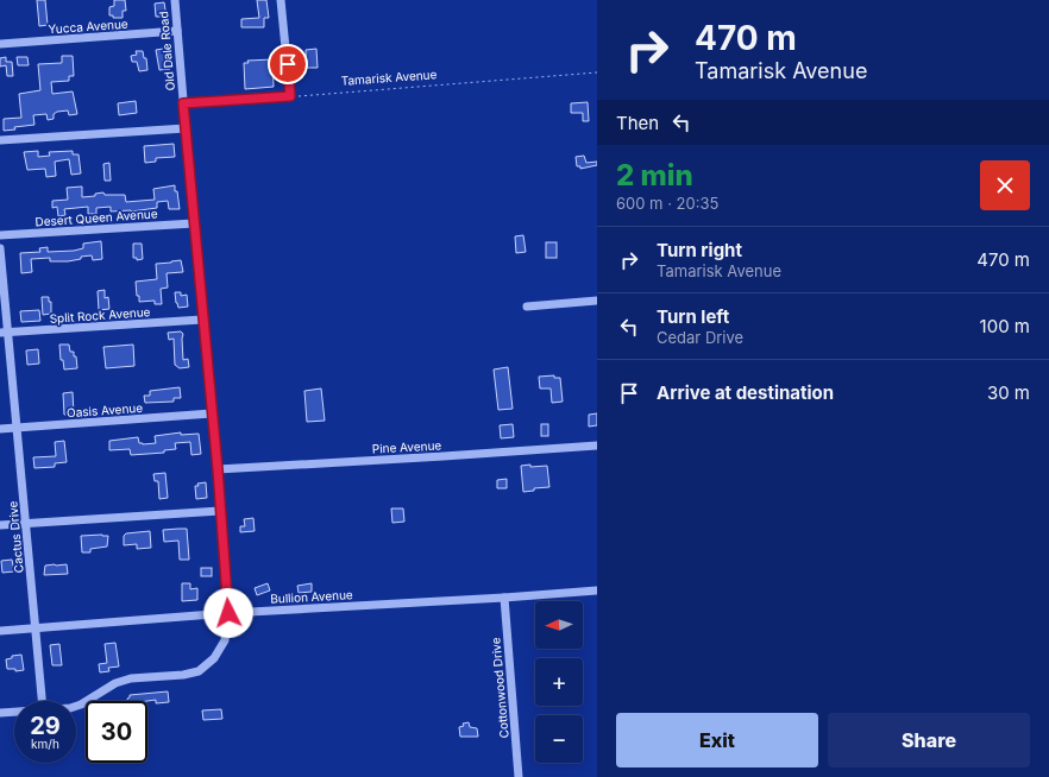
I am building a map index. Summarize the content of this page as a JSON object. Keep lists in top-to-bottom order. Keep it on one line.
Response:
{"streets":{"street":["Yucca Avenue","Old Dale Road","Desert Queen Avenue","Split Rock Avenue","Oasis Avenue","Pine Avenue","Cactus Drive","Bullion Avenue","Cottonwood Drive"],"path":["Tamarisk Avenue"]},"crossings":[["Yucca Avenue","Old Dale Road"],["Old Dale Road","Desert Queen Avenue"],["Old Dale Road","Split Rock Avenue"],["Old Dale Road","Oasis Avenue"],["Old Dale Road","Pine Avenue"],["Old Dale Road","Bullion Avenue"],["Split Rock Avenue","Cactus Drive"],["Oasis Avenue","Cactus Drive"],["Cactus Drive","Bullion Avenue"],["Bullion Avenue","Cottonwood Drive"]],"north":"left","page":{"turn":["470 m","Tamarisk Avenue"],"then":"Then","heading":["2 min","600 m · 20:35"],"list":[{"name":"Turn right","note":"Tamarisk Avenue","value":"470 m"},{"name":"Turn left","note":"Cedar Drive","value":"100 m"},{"name":"Arrive at destination","value":"30 m"}],"map_buttons":["+","−"],"speed":"29 km/h","limit":"30","buttons":["Exit","Share"]}}
